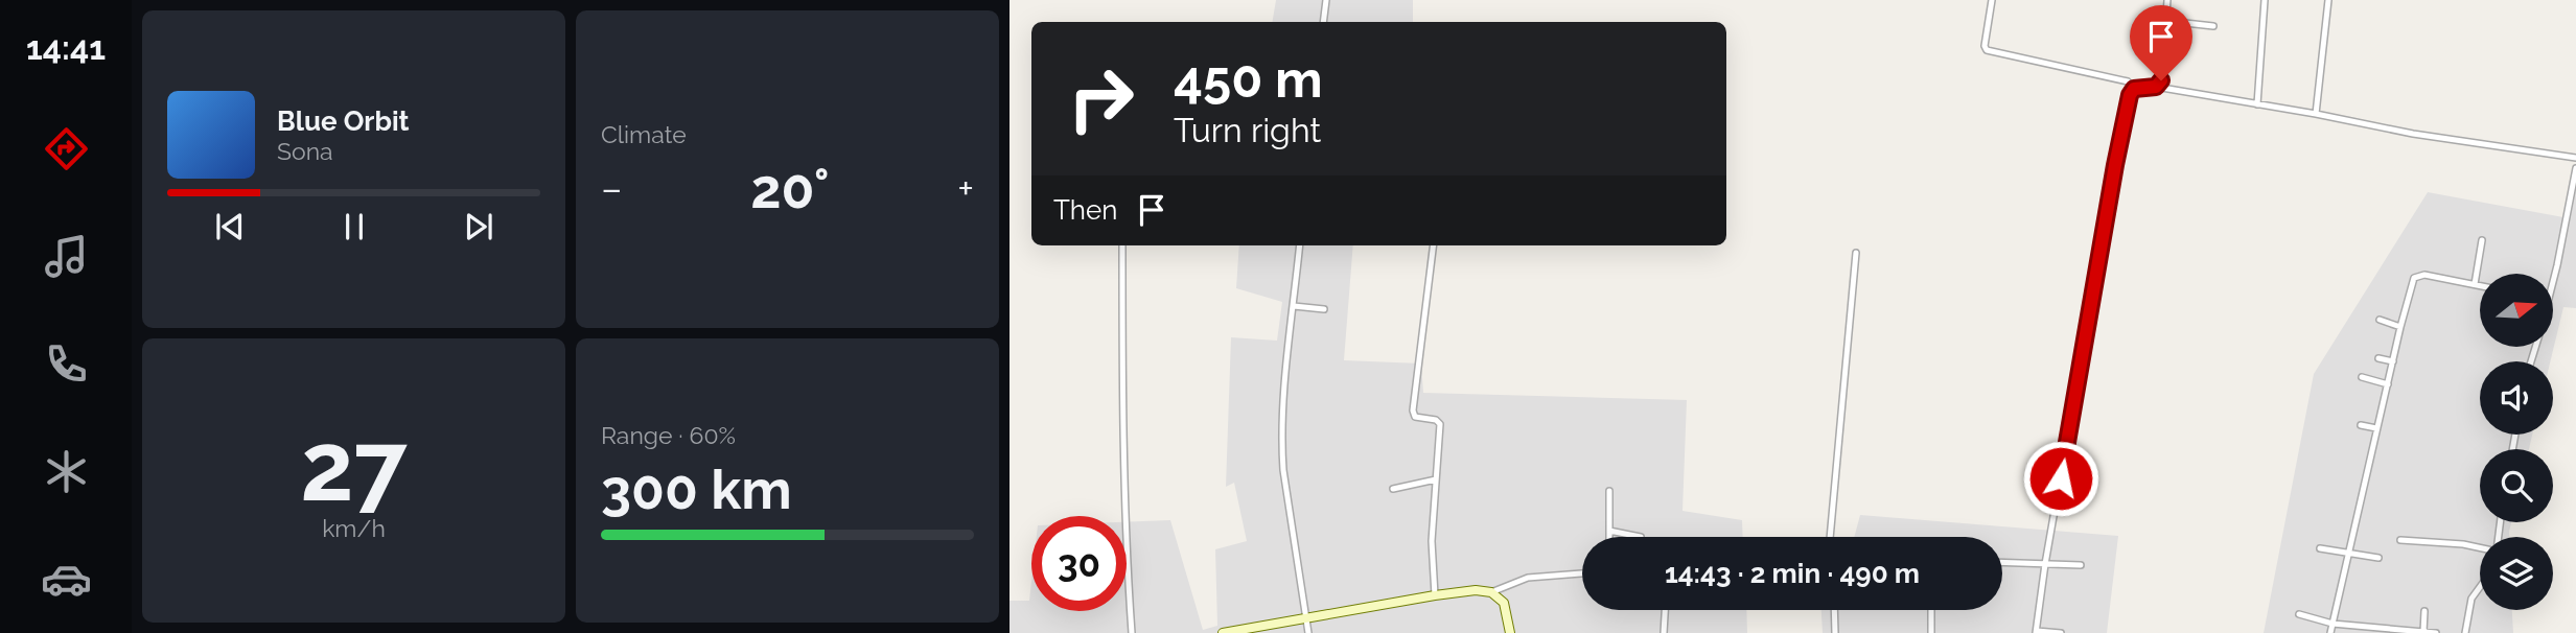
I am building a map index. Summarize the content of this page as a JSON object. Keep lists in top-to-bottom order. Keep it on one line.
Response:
{"north":"right","page":{"tabs":"14:41","tile":["Climate",["27","km/h"],["Range · 60%","300 km"]],"turn":["450 m","Turn right"],"song":["Blue Orbit","Sona"],"heat":["−","20°","+"],"then":"Then","limit":"30","trip":"14:43 · 2 min · 490 m"}}
